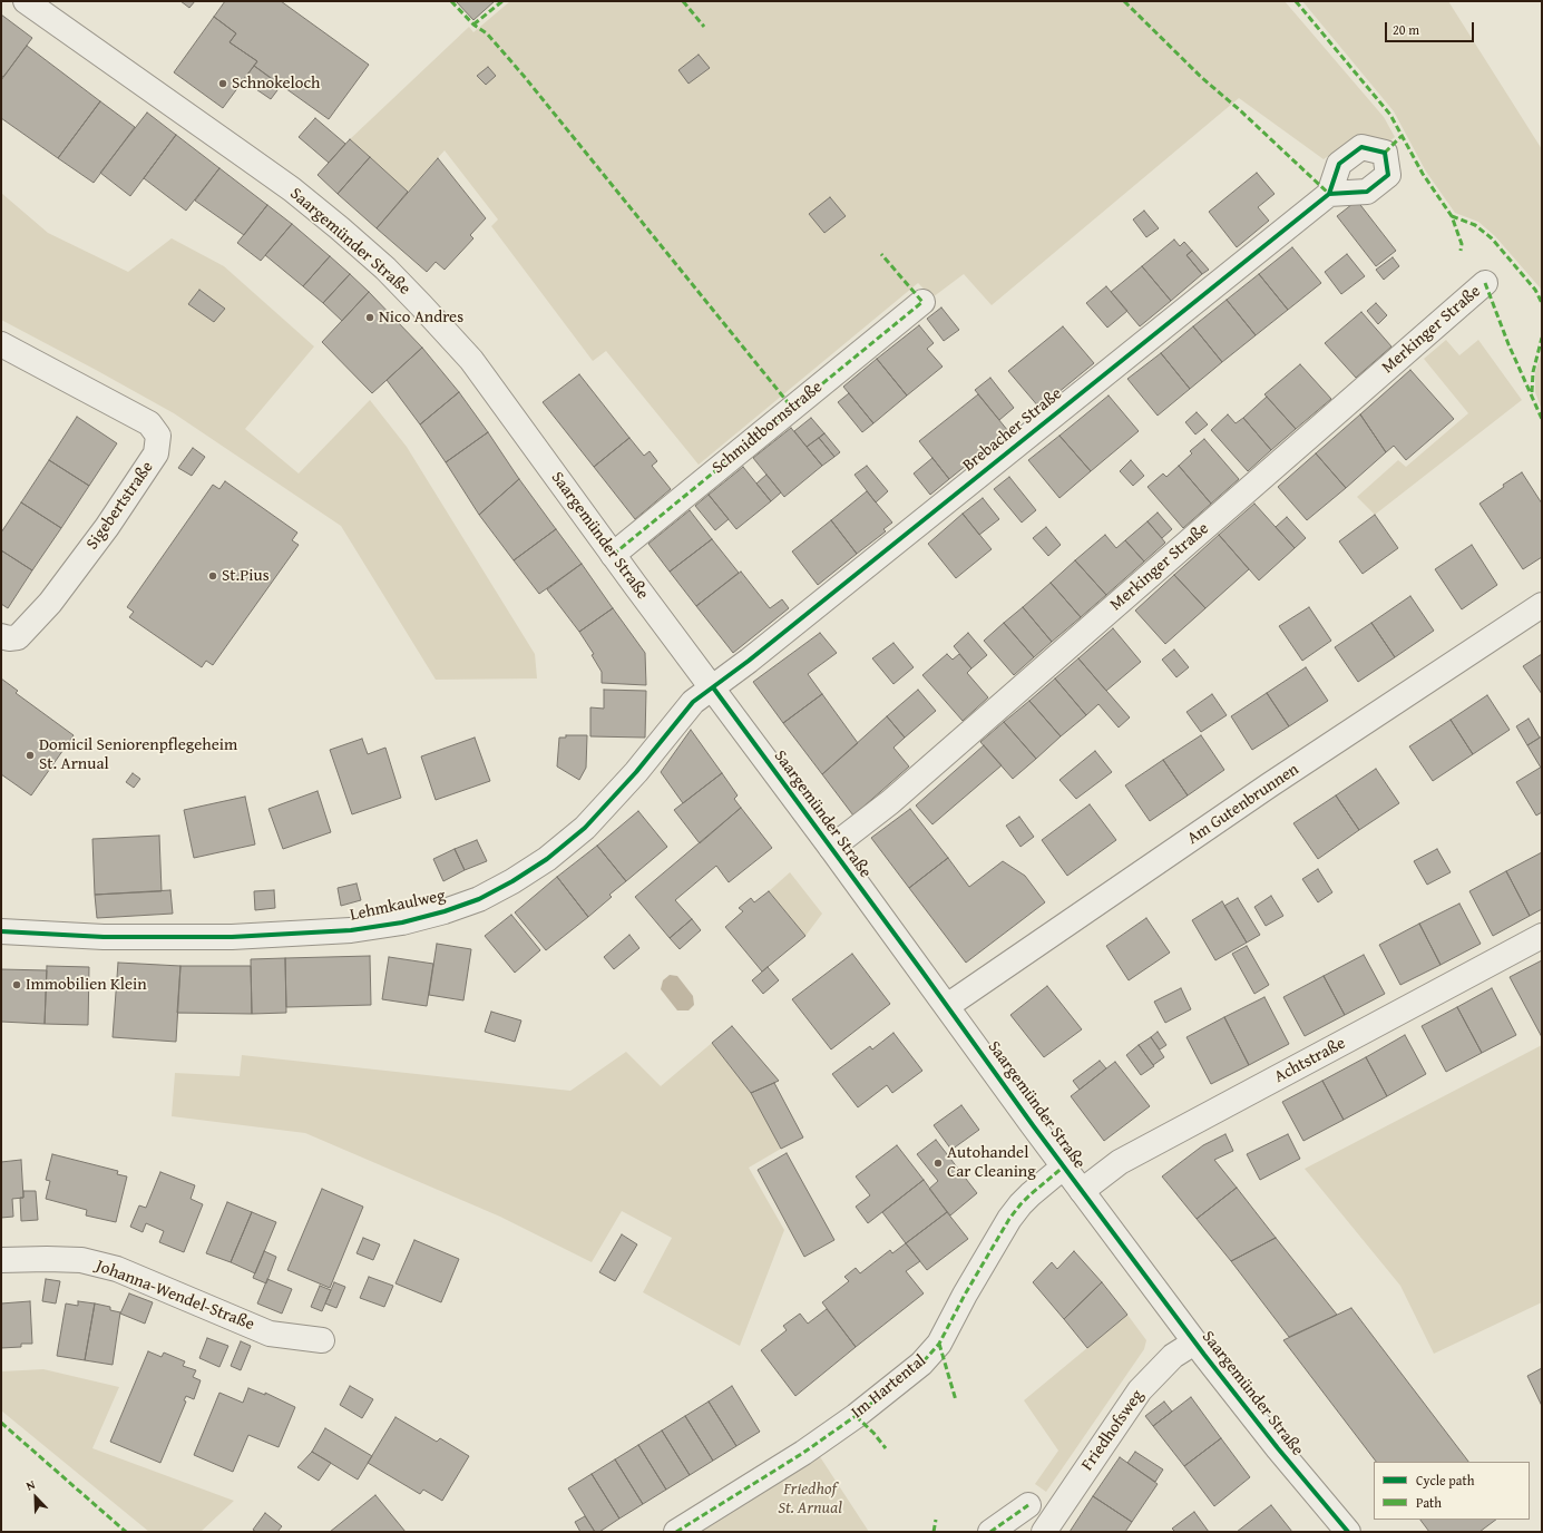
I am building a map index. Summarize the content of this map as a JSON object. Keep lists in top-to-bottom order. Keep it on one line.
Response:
{"streets":{"street":["Saargemünder Straße","Merkinger Straße","Schmidtbornstraße","Brebacher Straße","Sigebertstraße","Am Gutenbrunnen","Lehmkaulweg","Achtstraße","Johanna-Wendel-Straße","Im Hartental","Friedhofsweg"]},"crossings":[["Saargemünder Straße","Merkinger Straße"],["Saargemünder Straße","Schmidtbornstraße"],["Saargemünder Straße","Brebacher Straße"],["Saargemünder Straße","Am Gutenbrunnen"],["Saargemünder Straße","Lehmkaulweg"],["Saargemünder Straße","Achtstraße"],["Saargemünder Straße","Im Hartental"],["Saargemünder Straße","Friedhofsweg"],["Brebacher Straße","Lehmkaulweg"]],"parks":["Friedhof St. Arnual"],"places":["Schnokeloch","Nico Andres","St.Pius","Domicil Seniorenpflegeheim St. Arnual","Immobilien Klein","Autohandel Car Cleaning"],"legend":["Cycle path","Path"],"scale_bar":"20 m","north":"top left"}
